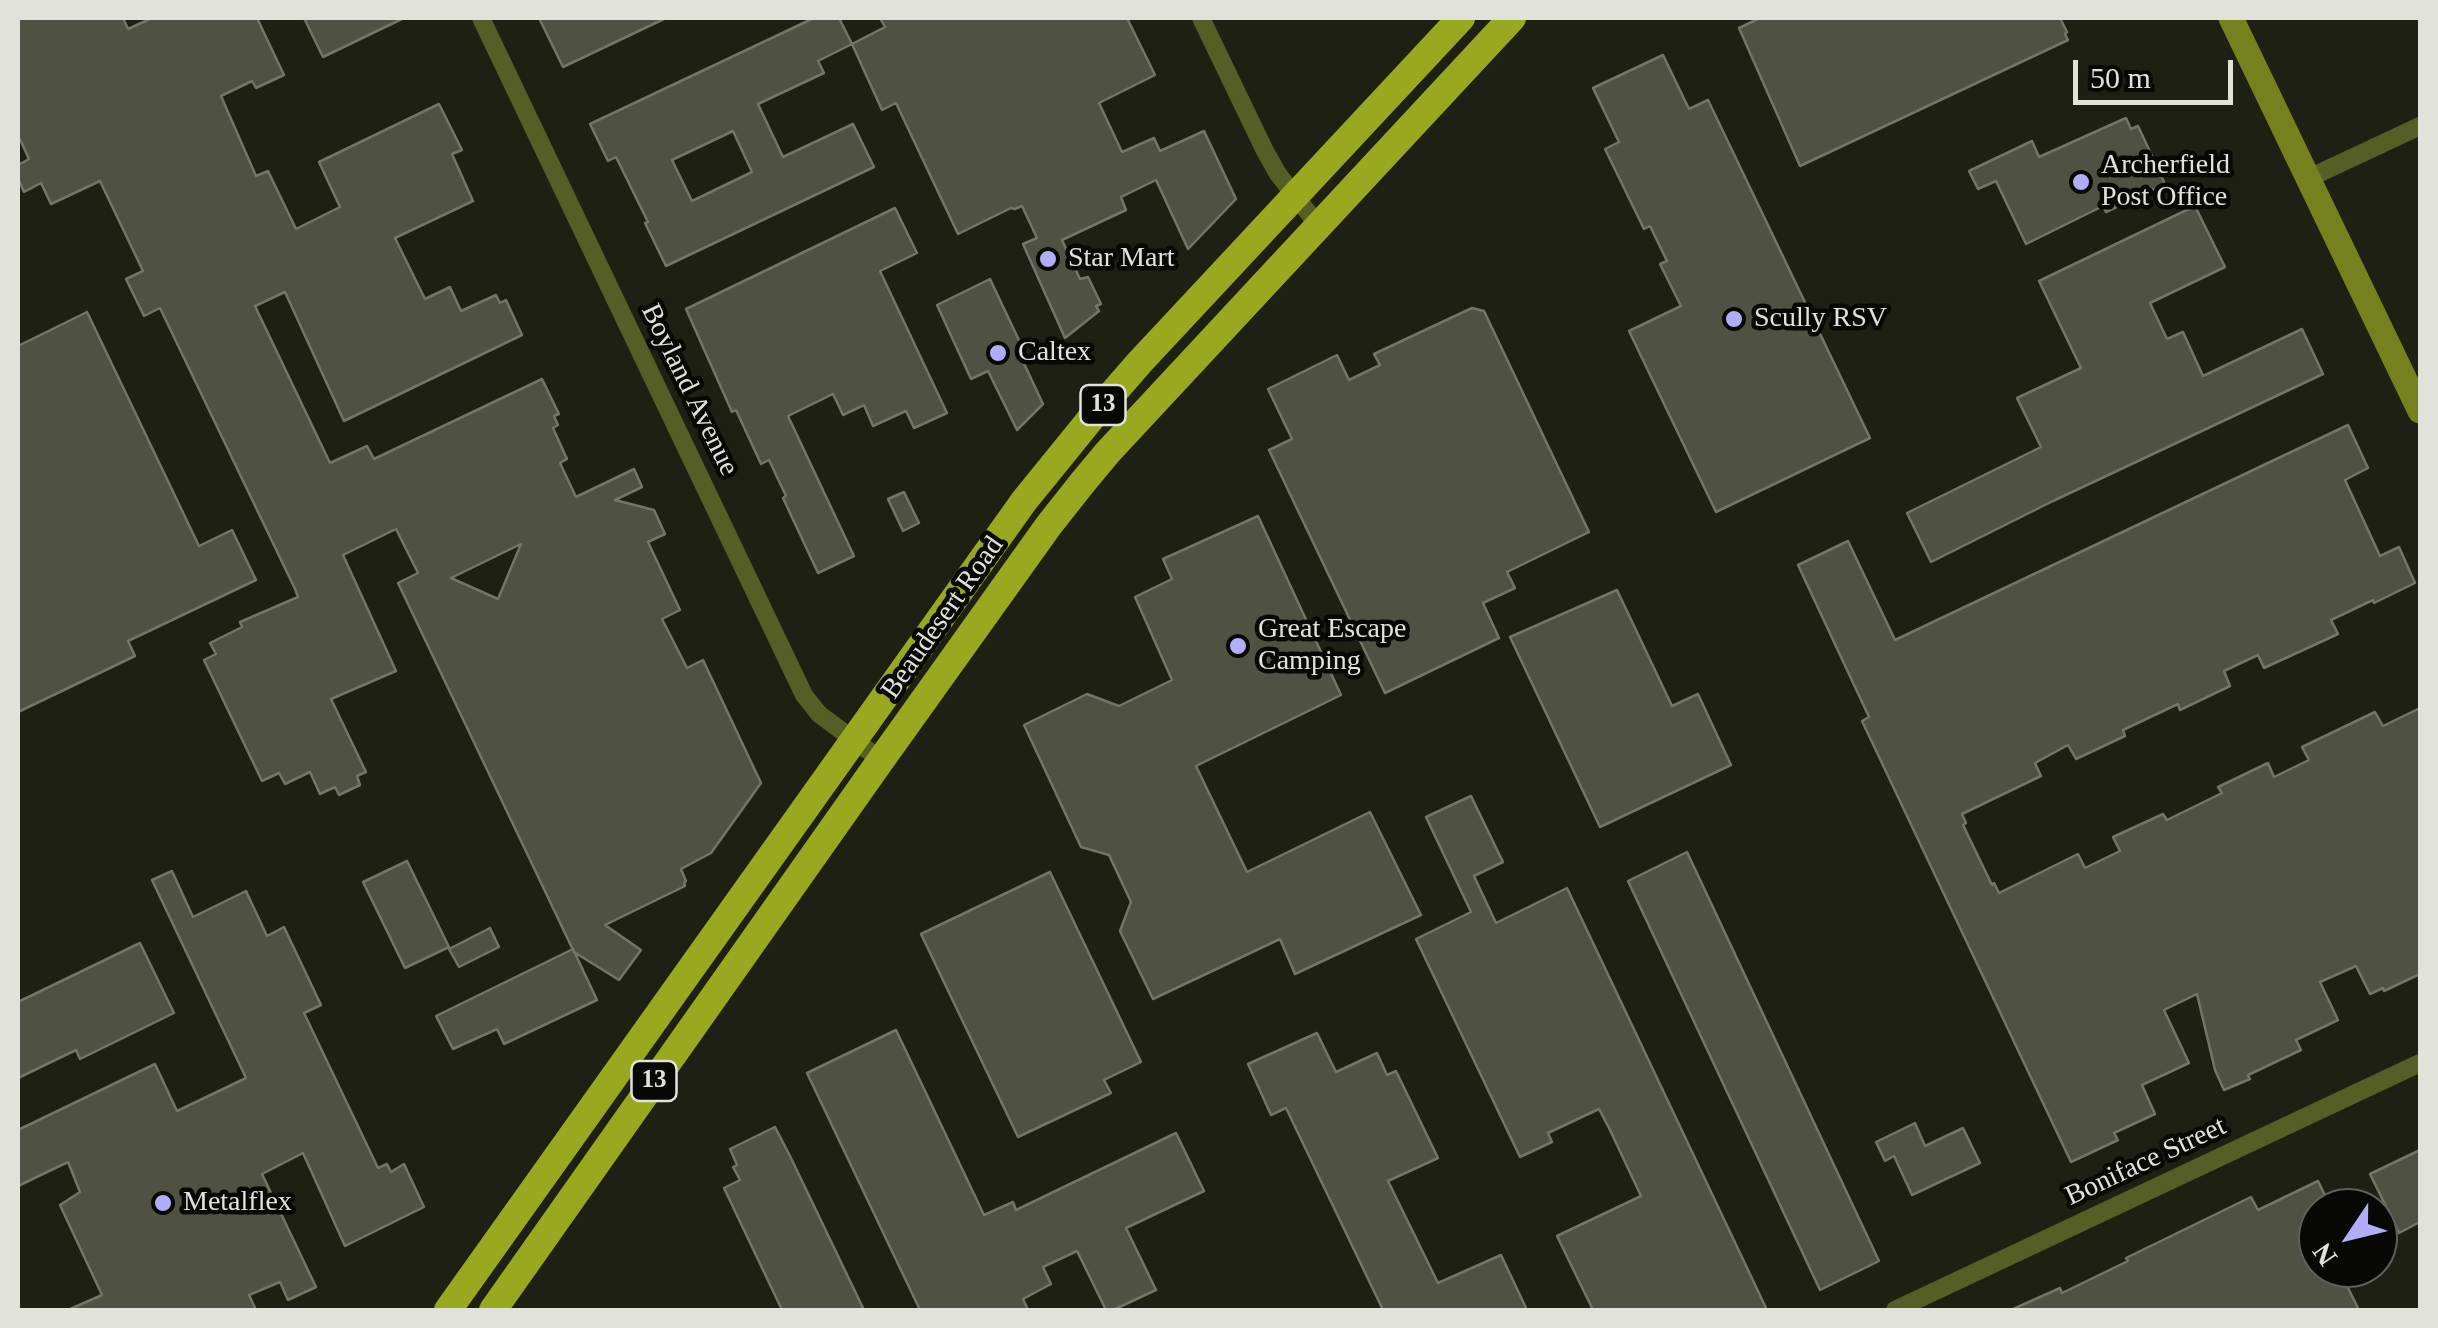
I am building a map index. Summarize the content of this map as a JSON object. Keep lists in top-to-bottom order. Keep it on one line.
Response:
{"streets":{"highway":["13","Beaudesert Road"],"street":["Boyland Avenue","Boniface Street"]},"crossings":[["Boyland Avenue","Beaudesert Road"]],"places":["Archerfield Post Office","Star Mart","Scully RSV","Caltex","Great Escape Camping","Metalflex"],"scale_bar":"50 m","north":"bottom left"}
